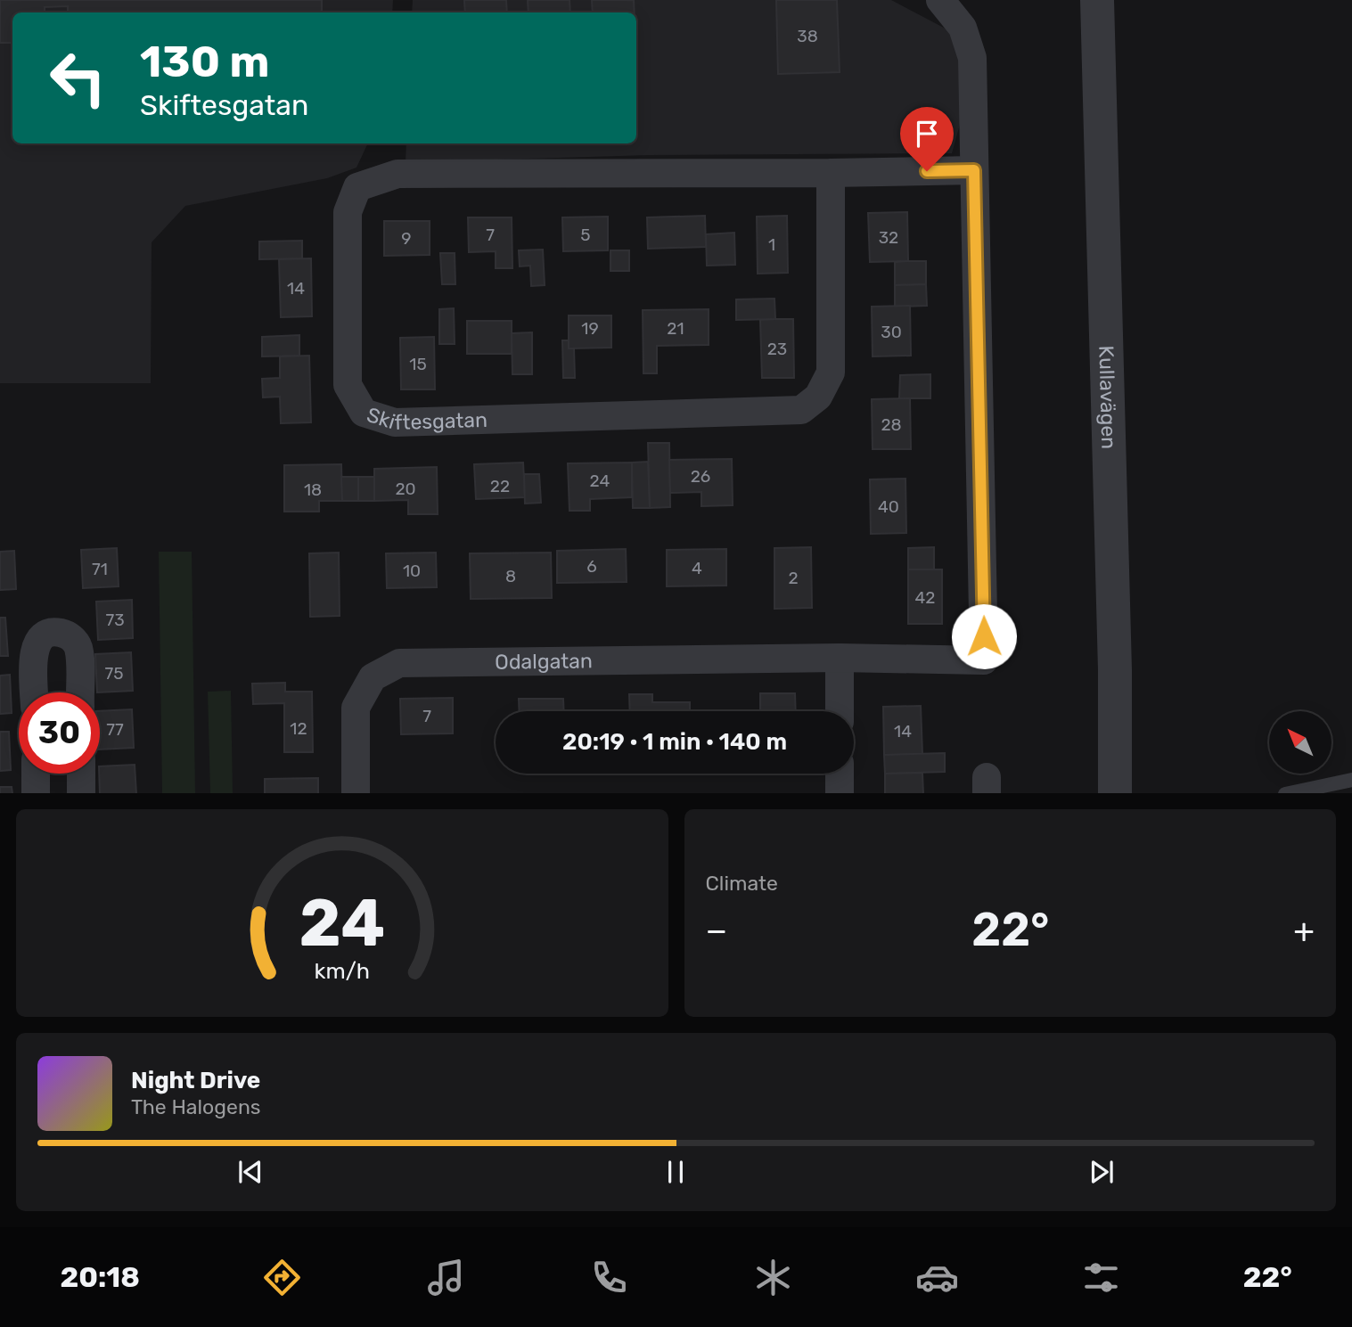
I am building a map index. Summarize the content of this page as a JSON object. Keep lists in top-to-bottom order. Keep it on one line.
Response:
{"streets":{"street":["Kullavägen","Skiftesgatan","Odalgatan"]},"crossings":[["Skiftesgatan","Odalgatan"]],"house_numbers":["38","7","5","32","9","1","14","19","21","30","23","15","28","26","24","22","20","18","40","6","4","71","10","8","2","42","73","75","7","12","77","14"],"north":"top left","page":{"turn":["130 m","Skiftesgatan"],"limit":"30","trip":"20:19 · 1 min · 140 m","tile":"Climate","heat":["−","22°","+"],"song":["Night Drive","The Halogens"],"tabs":["20:18","22°"],"gauge":["24","km/h"]}}
